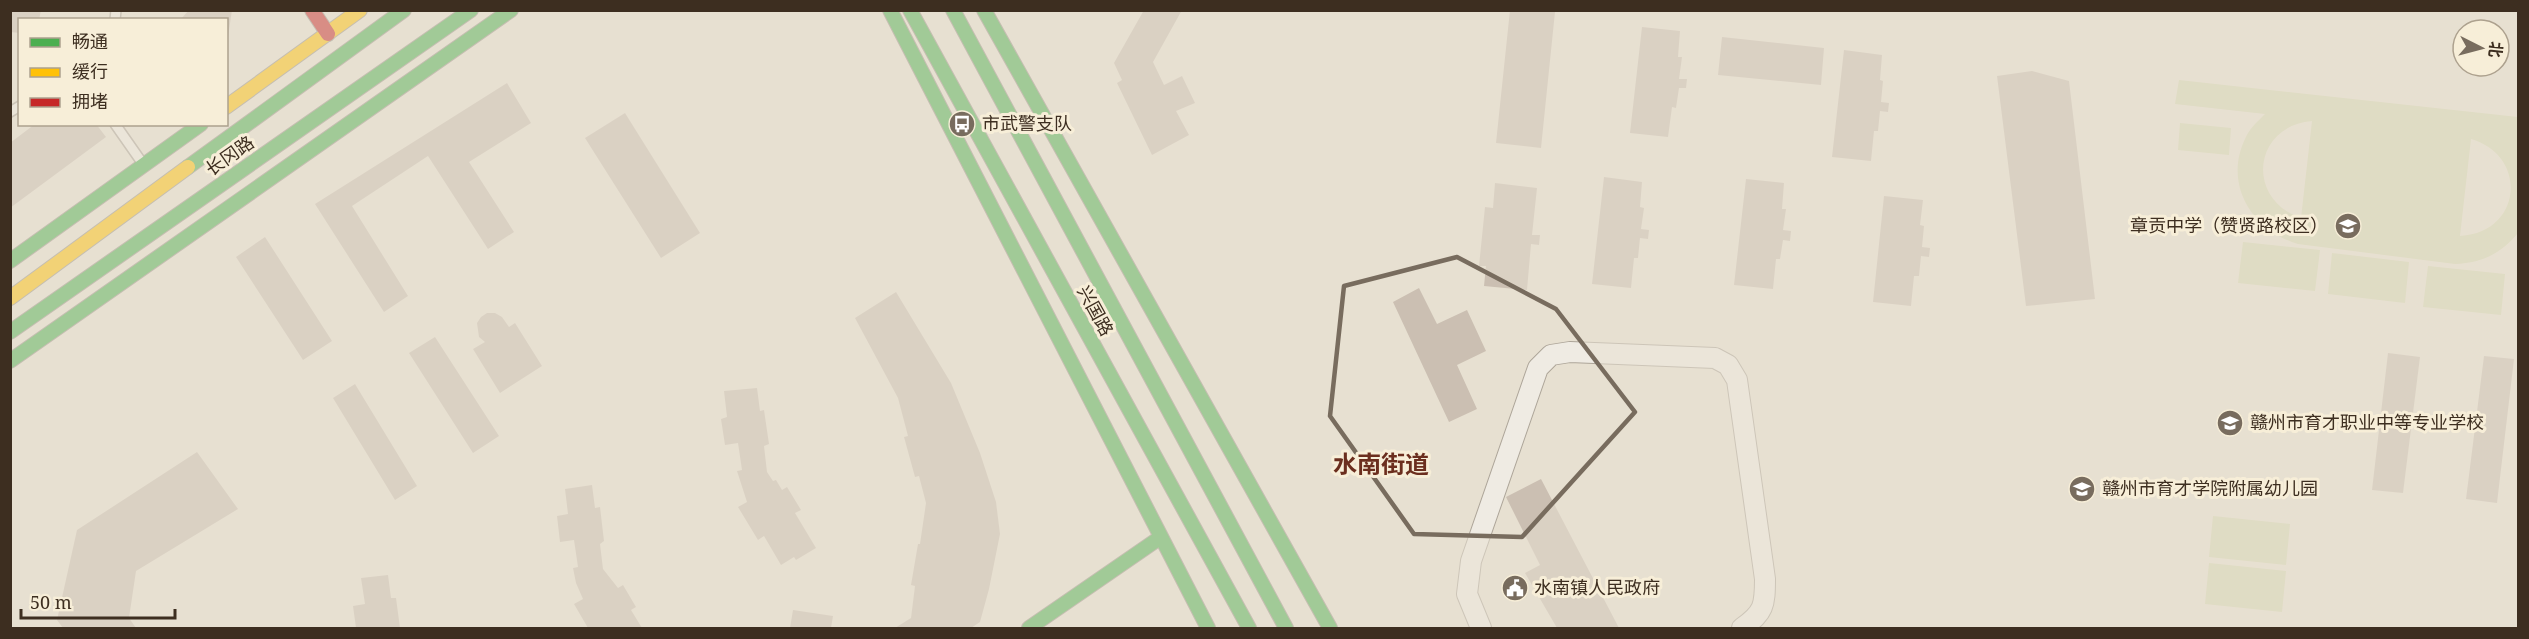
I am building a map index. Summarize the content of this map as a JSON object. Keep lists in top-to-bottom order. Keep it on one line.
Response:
{"streets":{"street":["长冈路","兴国路"]},"districts":["水南街道"],"places":{"bus stop":["市武警支队"],"school or university":["章贡中学（赞贤路校区）","赣州市育才职业中等专业学校","赣州市育才学院附属幼儿园"],"public building":["水南镇人民政府"]},"legend":["畅通","缓行","拥堵"],"scale_bar":"50 m","north":"right"}
